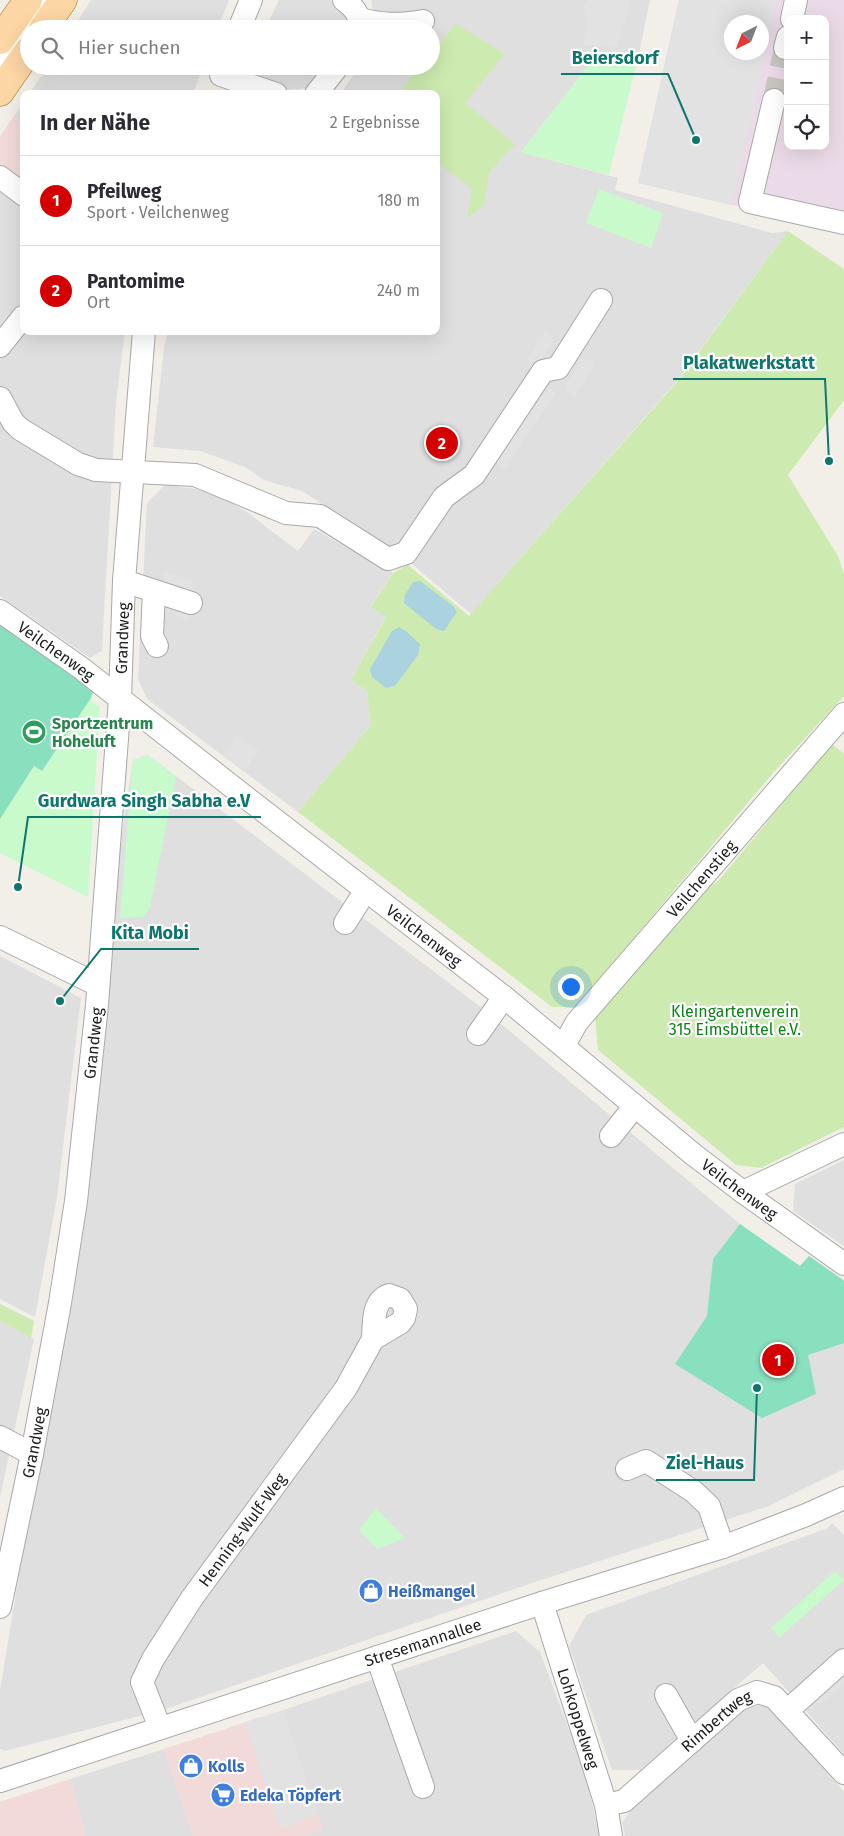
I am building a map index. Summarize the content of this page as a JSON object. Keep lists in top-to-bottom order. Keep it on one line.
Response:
{"streets":{"street":["Grandweg","Veilchenweg","Veilchenstieg","Henning-Wulf-Weg","Stresemannallee","Lohkoppelweg","Rimbertweg"]},"crossings":[["Grandweg","Veilchenweg"],["Veilchenweg","Veilchenstieg"],["Henning-Wulf-Weg","Stresemannallee"],["Stresemannallee","Lohkoppelweg"],["Lohkoppelweg","Rimbertweg"]],"parks":["Kleingartenverein 315 Eimsbüttel e.V."],"places":{"other":["Beiersdorf","Plakatwerkstatt","Gurdwara Singh Sabha e.V","Kita Mobi","Ziel-Haus"],"sports":["Sportzentrum Hoheluft"],"shop":["Heißmangel","Kolls"],"supermarket":["Edeka Töpfert"]},"north":"bottom left","page":{"map_buttons":["+","−"],"search":"Hier suchen","heading":["In der Nähe","2 Ergebnisse"],"list":[{"mark":"1","name":"Pfeilweg","note":"Sport · Veilchenweg","value":"180 m"},{"mark":"2","name":"Pantomime","note":"Ort","value":"240 m"}],"pins":["2","1"]}}
